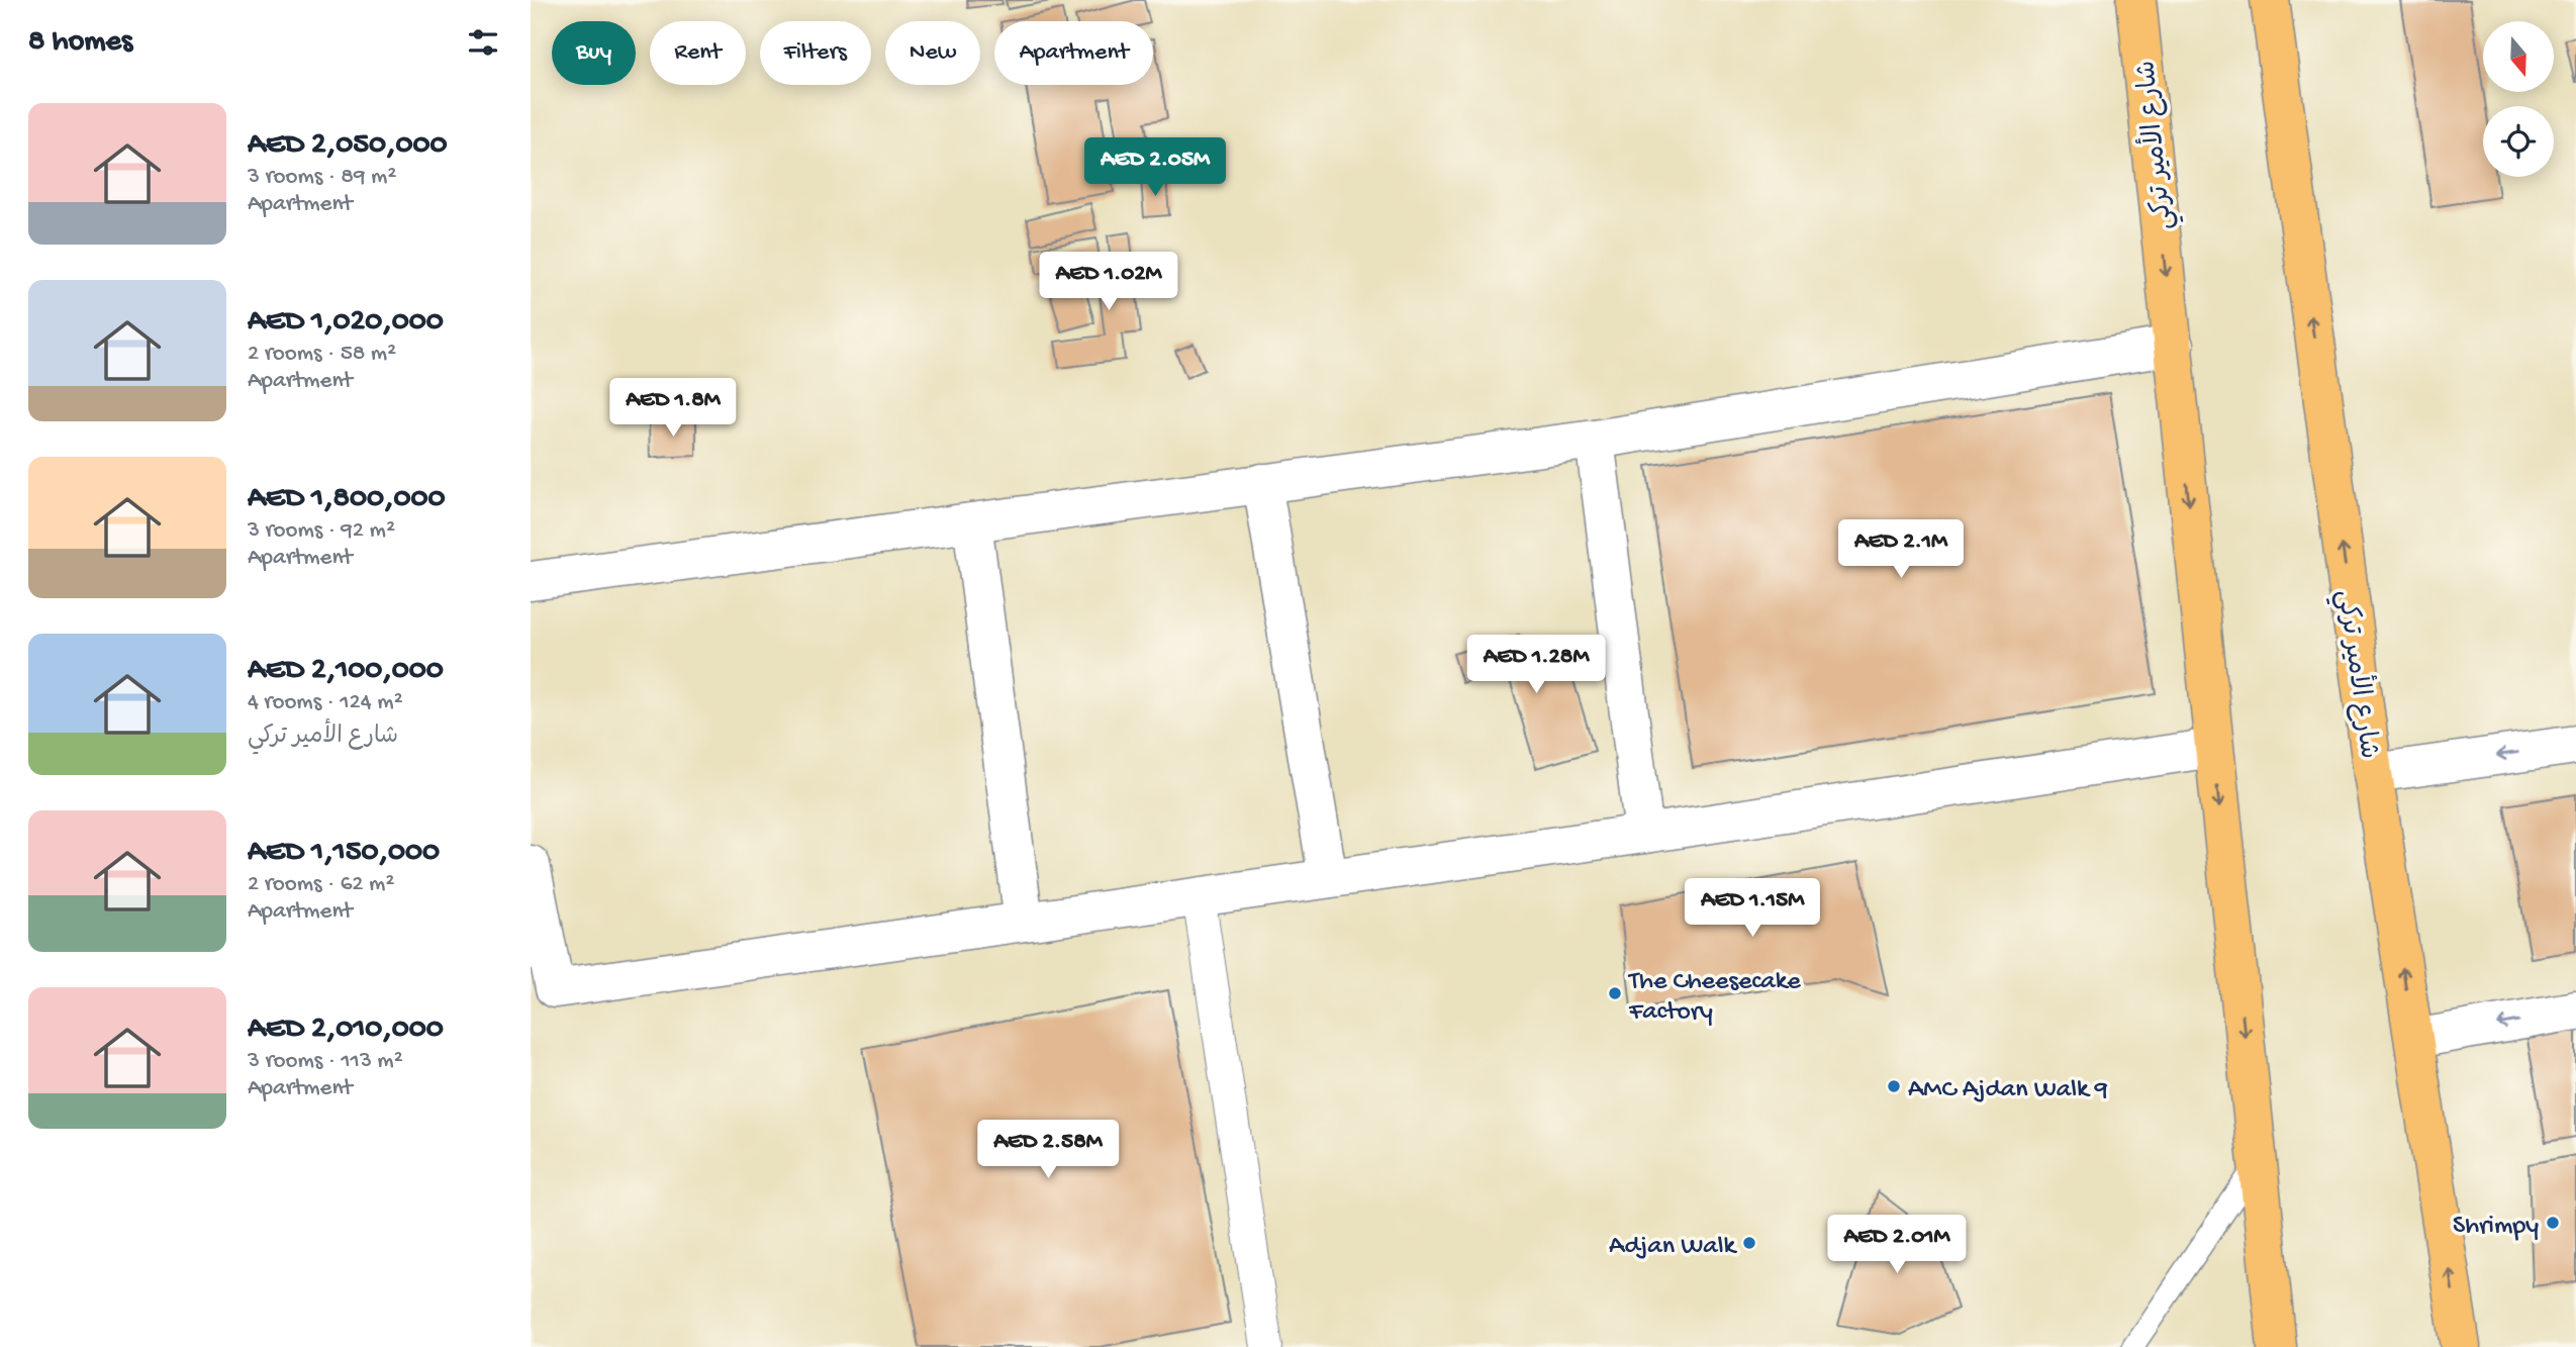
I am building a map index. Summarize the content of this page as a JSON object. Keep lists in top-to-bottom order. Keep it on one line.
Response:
{"streets":{"main road":["شارع الأمير تركي"]},"places":["The Cheesecake Factory","AMC Ajdan Walk 9","Shrimpy","Adjan Walk"],"north":"bottom","page":{"heading":"8 homes","chip":["Buy","Rent","Filters","New","Apartment"],"list":[{"name":"AED 2,050,000","note":"3 rooms · 89 m² · Apartment"},{"name":"AED 1,020,000","note":"2 rooms · 58 m² · Apartment"},{"name":"AED 1,800,000","note":"3 rooms · 92 m² · Apartment"},{"name":"AED 2,100,000","note":"4 rooms · 124 m² · شارع الأمير تركي"},{"name":"AED 1,150,000","note":"2 rooms · 62 m² · Apartment"},{"name":"AED 2,010,000","note":"3 rooms · 113 m² · Apartment"}],"price":["AED 2.05M","AED 1.02M","AED 1.8M","AED 2.1M","AED 1.28M","AED 1.15M","AED 2.58M","AED 2.01M"]}}
